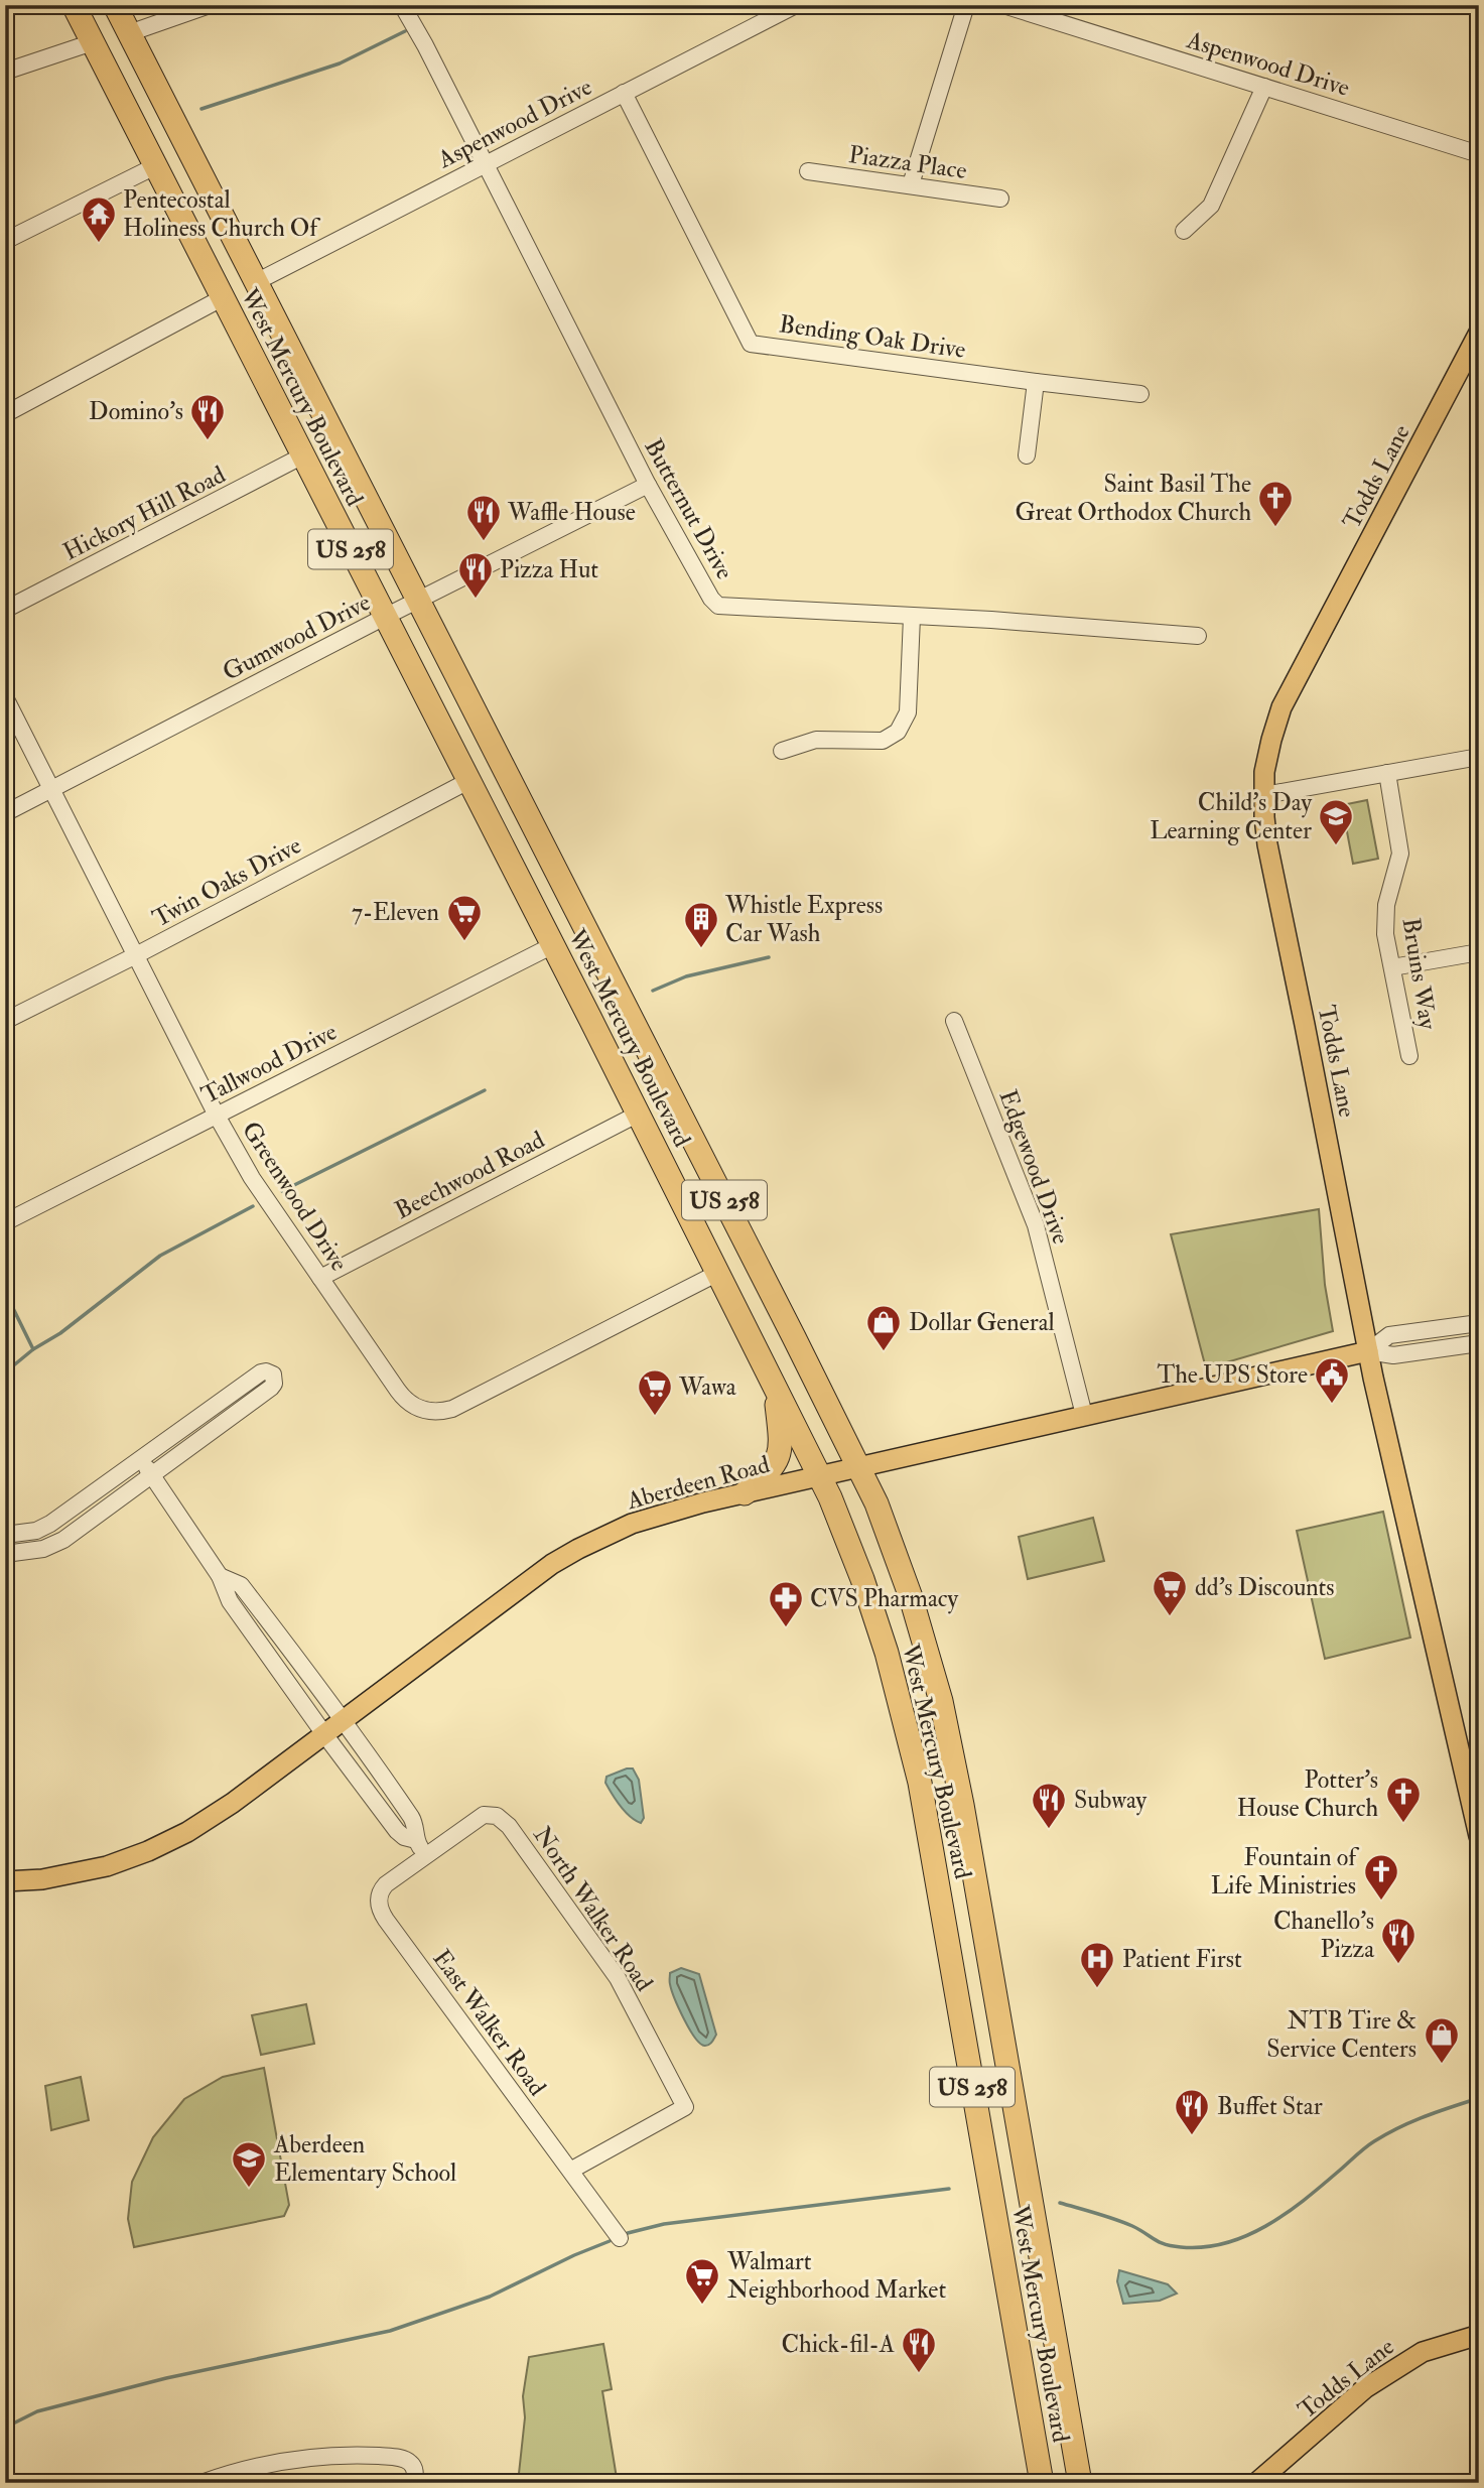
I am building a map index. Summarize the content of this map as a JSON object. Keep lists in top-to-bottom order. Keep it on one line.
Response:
{"streets":{"highway":["West Mercury Boulevard","US 258"],"main road":["Todds Lane","Aberdeen Road"],"street":["Aspenwood Drive","Piazza Place","Bending Oak Drive","Butternut Drive","Hickory Hill Road","Gumwood Drive","Twin Oaks Drive","Bruins Way","Tallwood Drive","Edgewood Drive","Beechwood Road","Greenwood Drive","North Walker Road","East Walker Road"]},"crossings":[["Aspenwood Drive","Bending Oak Drive"],["Aspenwood Drive","West Mercury Boulevard"],["Aspenwood Drive","Butternut Drive"],["West Mercury Boulevard","Hickory Hill Road"],["West Mercury Boulevard","Gumwood Drive"],["West Mercury Boulevard","Twin Oaks Drive"],["West Mercury Boulevard","Tallwood Drive"],["West Mercury Boulevard","Beechwood Road"],["West Mercury Boulevard","Greenwood Drive"],["West Mercury Boulevard","Aberdeen Road"],["Todds Lane","Aberdeen Road"],["Butternut Drive","Gumwood Drive"],["Gumwood Drive","Greenwood Drive"],["Twin Oaks Drive","Greenwood Drive"],["Tallwood Drive","Greenwood Drive"],["Edgewood Drive","Aberdeen Road"],["Beechwood Road","Greenwood Drive"],["North Walker Road","East Walker Road"]],"places":{"temple":["Pentecostal Holiness Church Of"],"restaurant":["Domino's","Waffle House","Pizza Hut","Subway","Chanello’s Pizza","Buffet Star","Chick-fil-A"],"church":["Saint Basil The Great Orthodox Church","Potter’s House Church","Fountain of Life Ministries"],"school or university":["Child's Day Learning Center","Aberdeen Elementary School"],"supermarket":["7-Eleven","Wawa","dd's Discounts","Walmart Neighborhood Market"],"building":["Whistle Express Car Wash"],"shop":["Dollar General","NTB Tire & Service Centers"],"public building":["The UPS Store"],"pharmacy":["CVS Pharmacy"],"hospital":["Patient First"]}}
